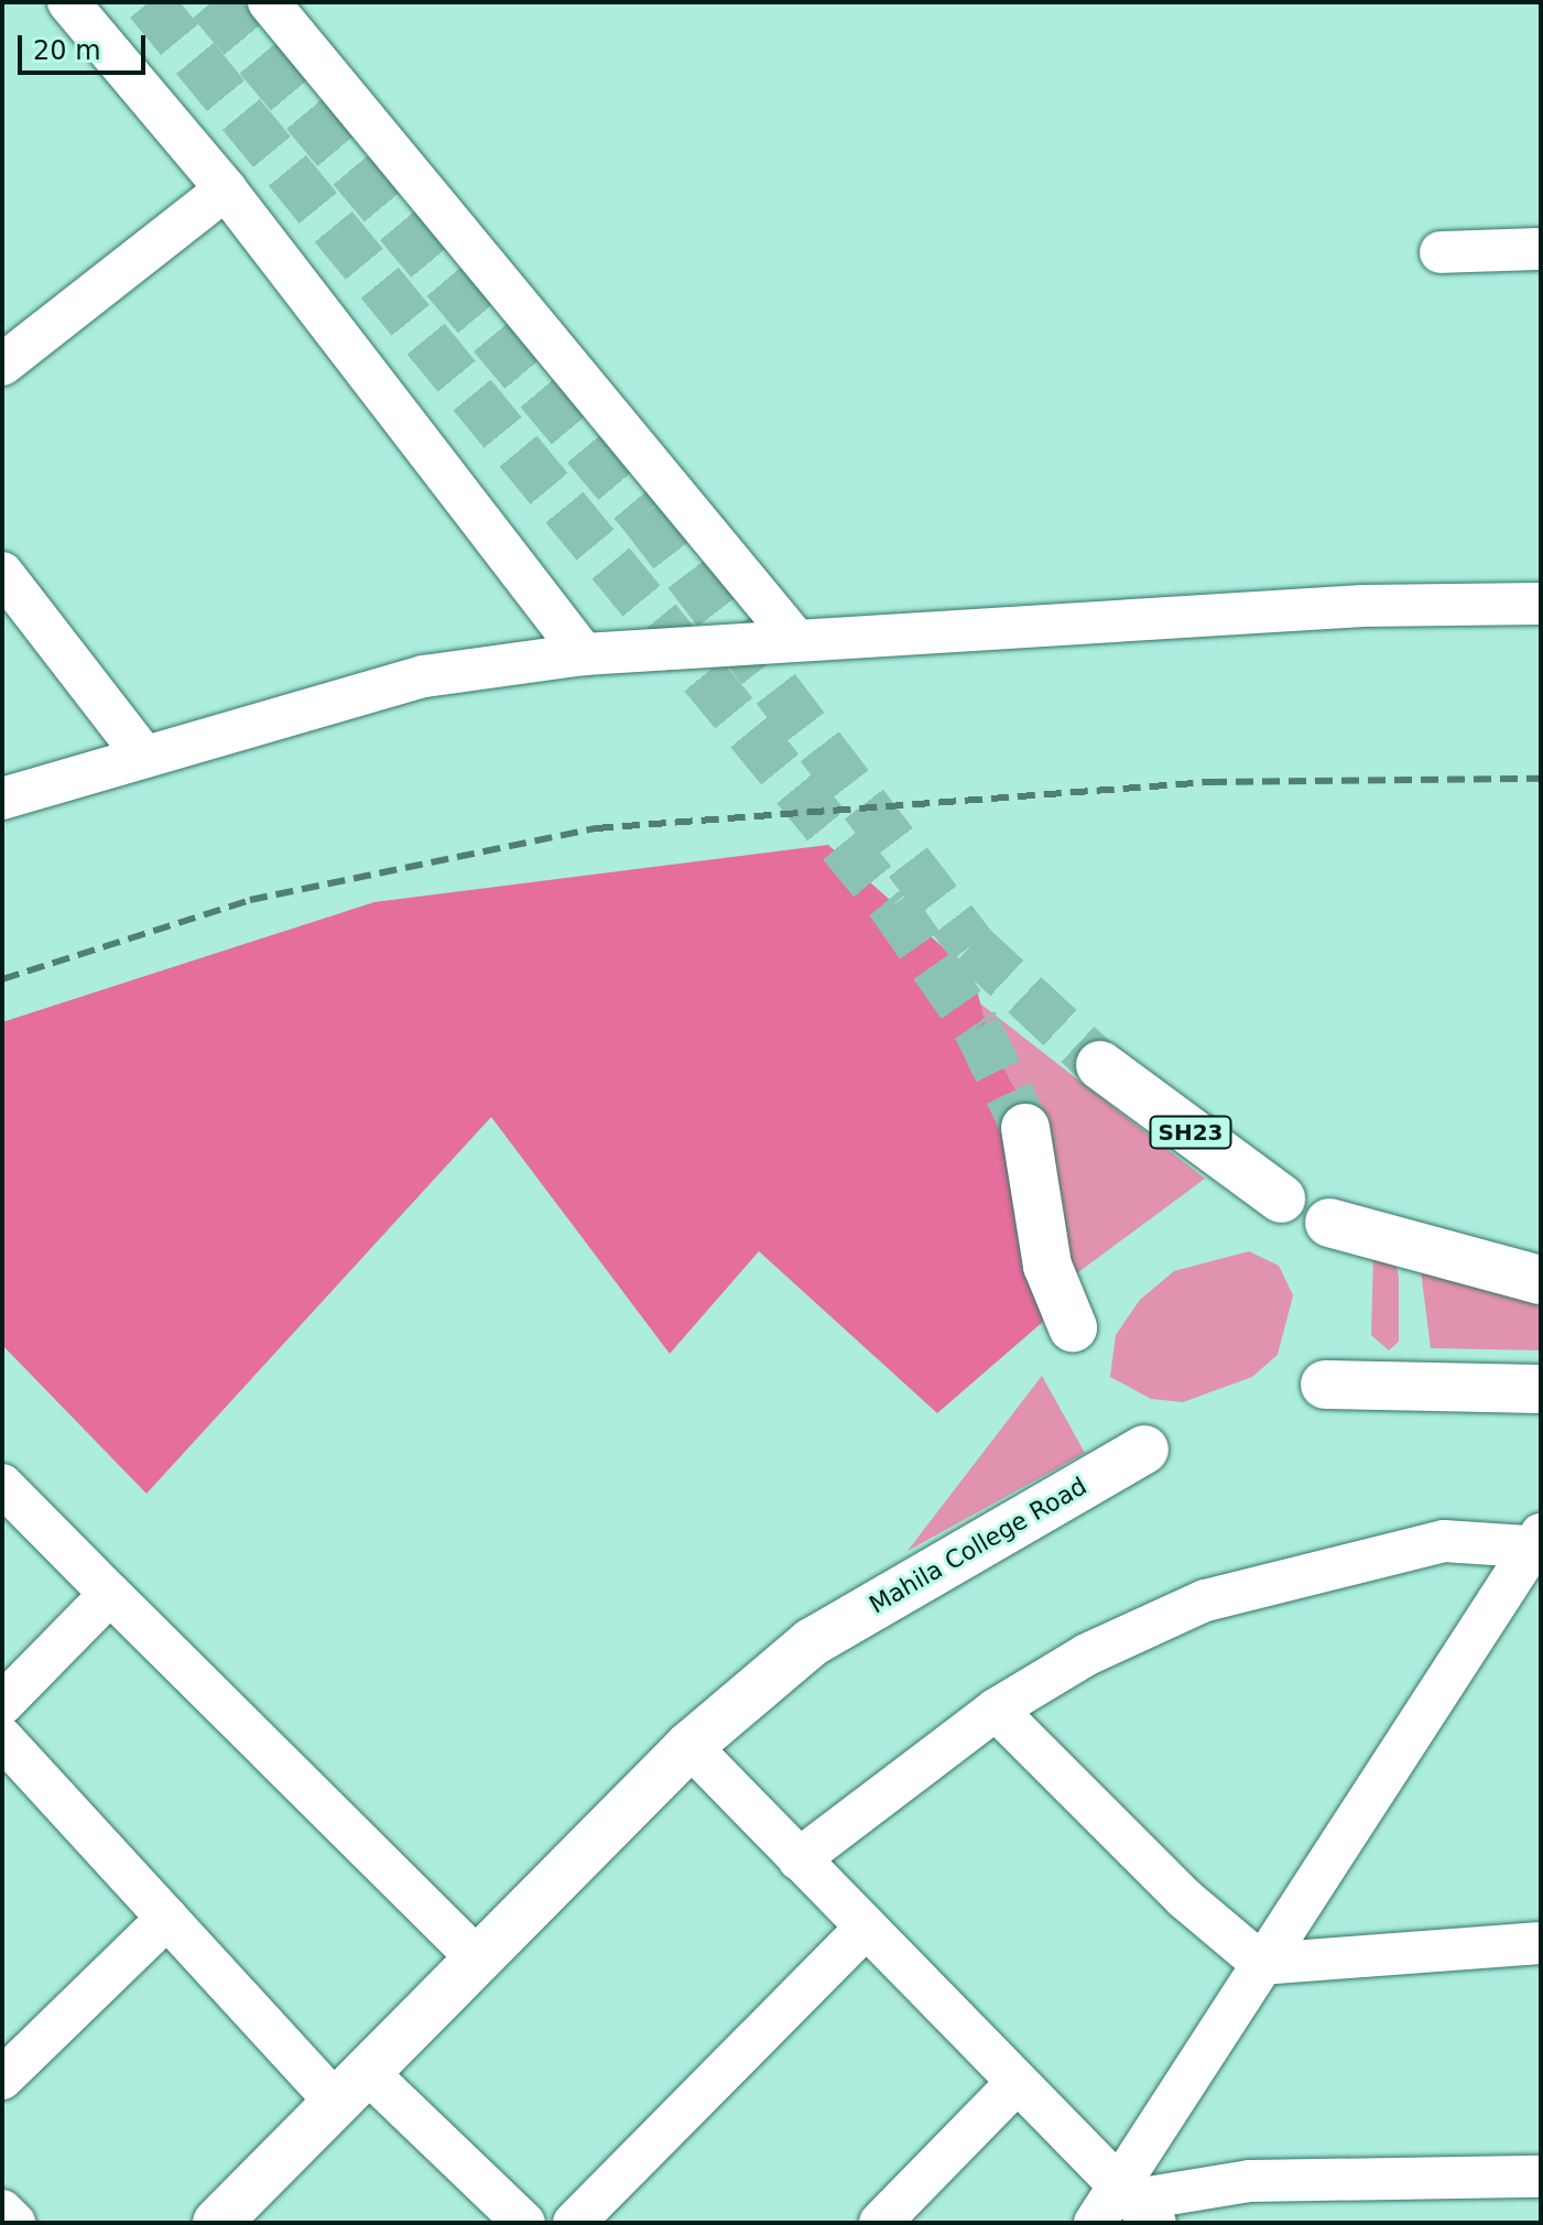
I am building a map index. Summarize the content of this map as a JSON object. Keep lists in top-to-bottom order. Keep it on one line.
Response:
{"streets":{"main road":["SH23","Mahila College Road"]},"scale_bar":"20 m"}
